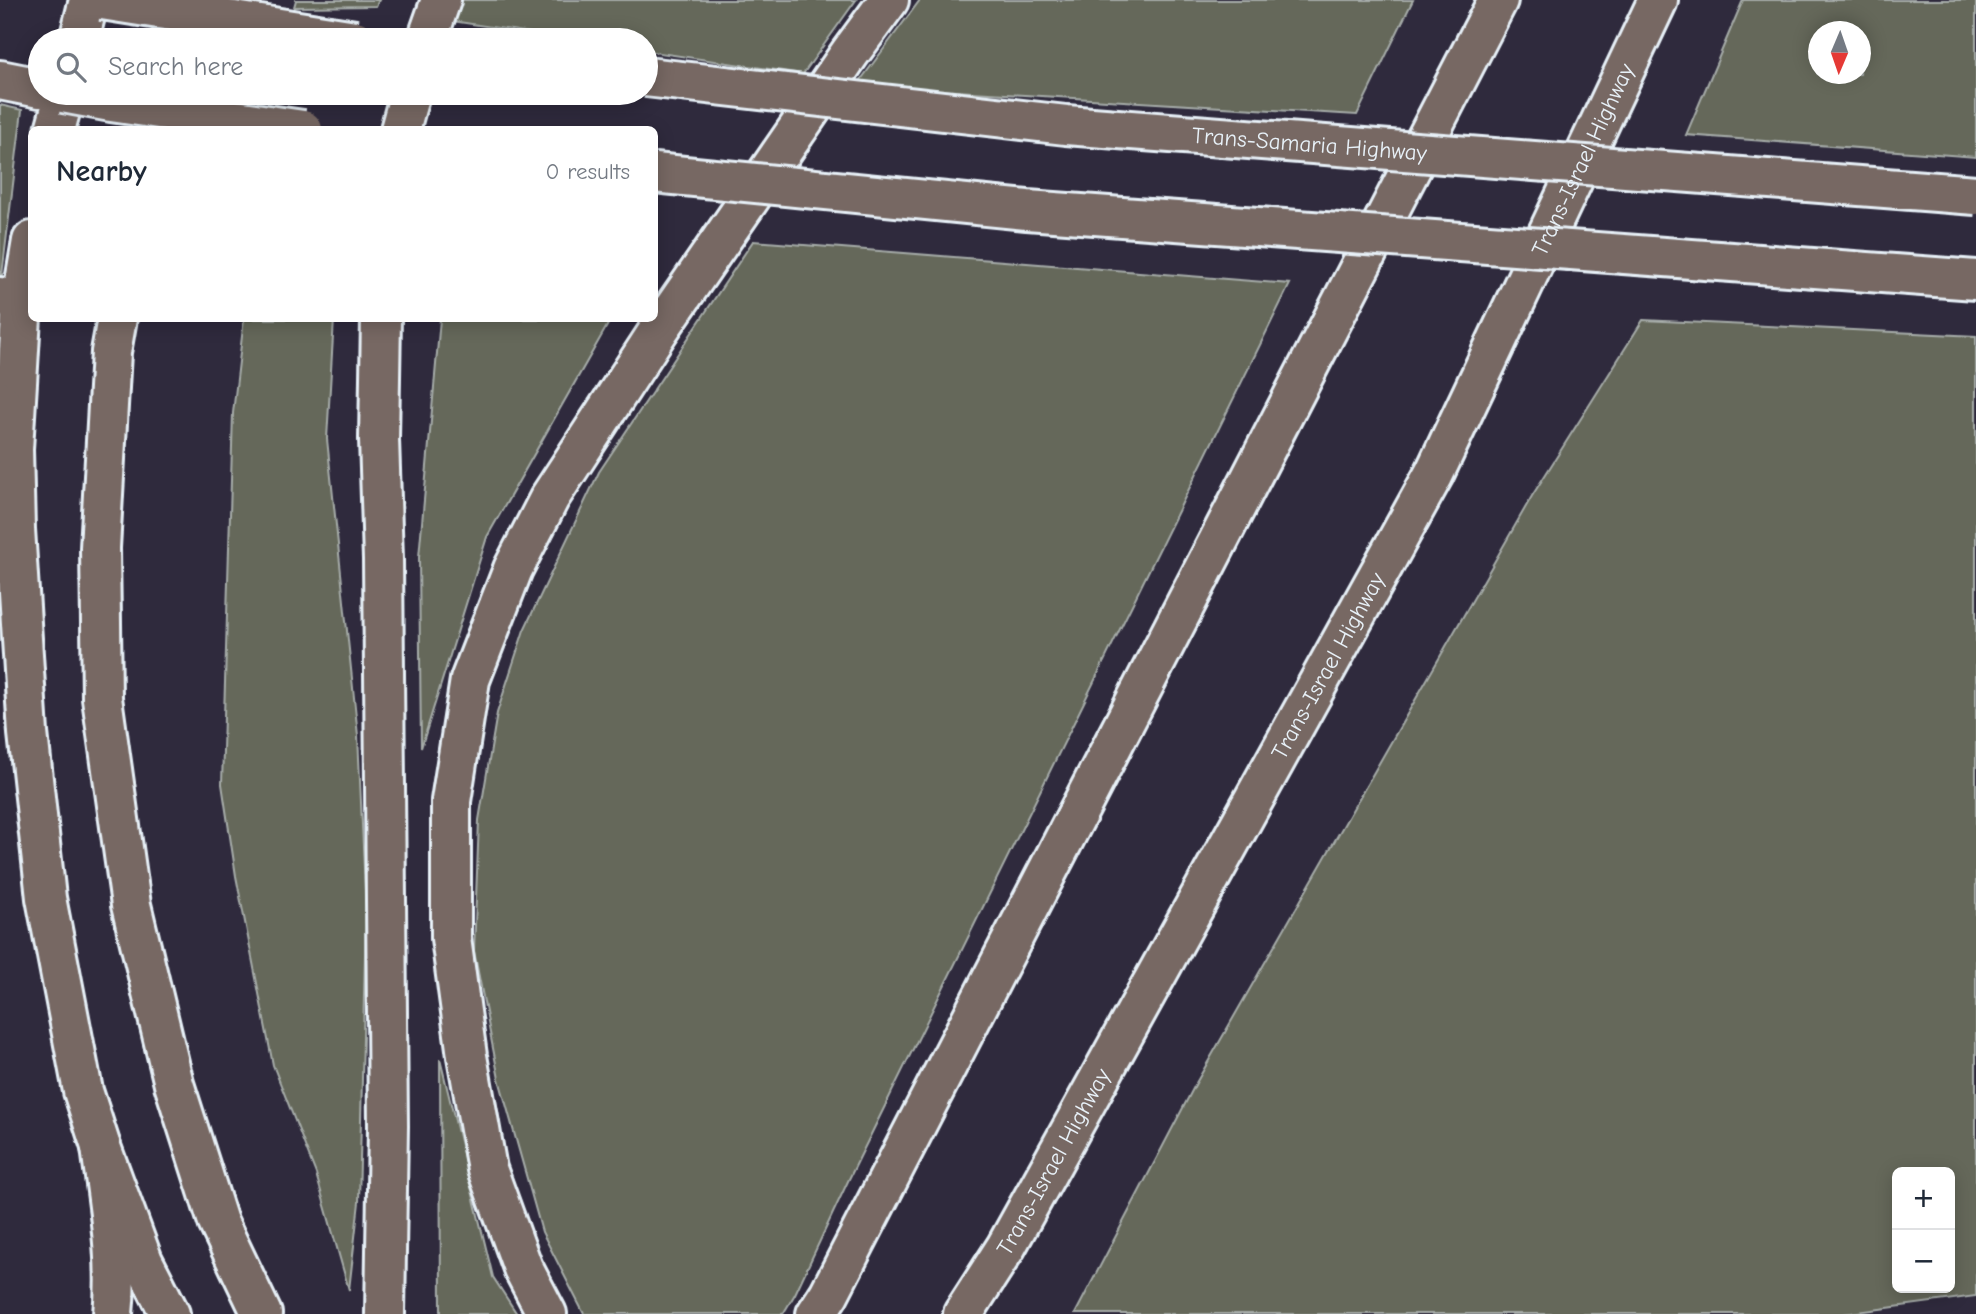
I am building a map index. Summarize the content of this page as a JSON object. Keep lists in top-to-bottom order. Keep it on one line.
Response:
{"streets":{"main road":["Trans-Samaria Highway","Trans-Israel Highway"]},"north":"bottom","page":{"search":"Search here","heading":["Nearby","0 results"],"map_buttons":["+","−"]}}
